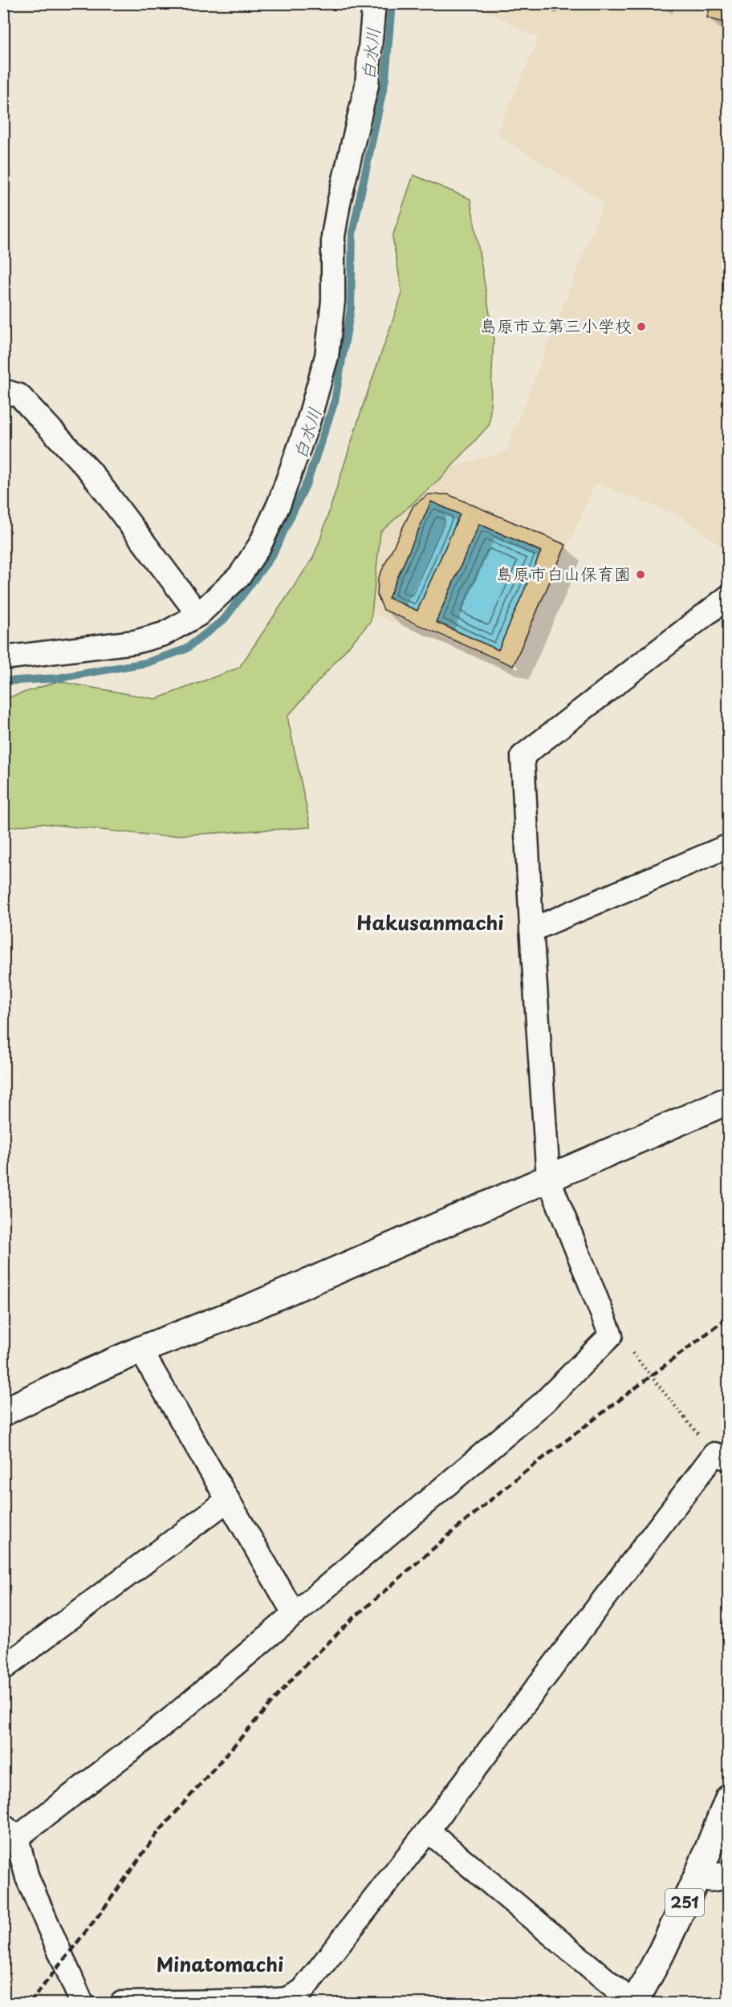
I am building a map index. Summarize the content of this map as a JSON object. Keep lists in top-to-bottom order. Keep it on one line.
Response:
{"streets":{"main road":["251"]},"districts":["Hakusanmachi","Minatomachi"],"water":["白水川"],"places":["島原市立第三小学校","島原市白山保育園"]}
